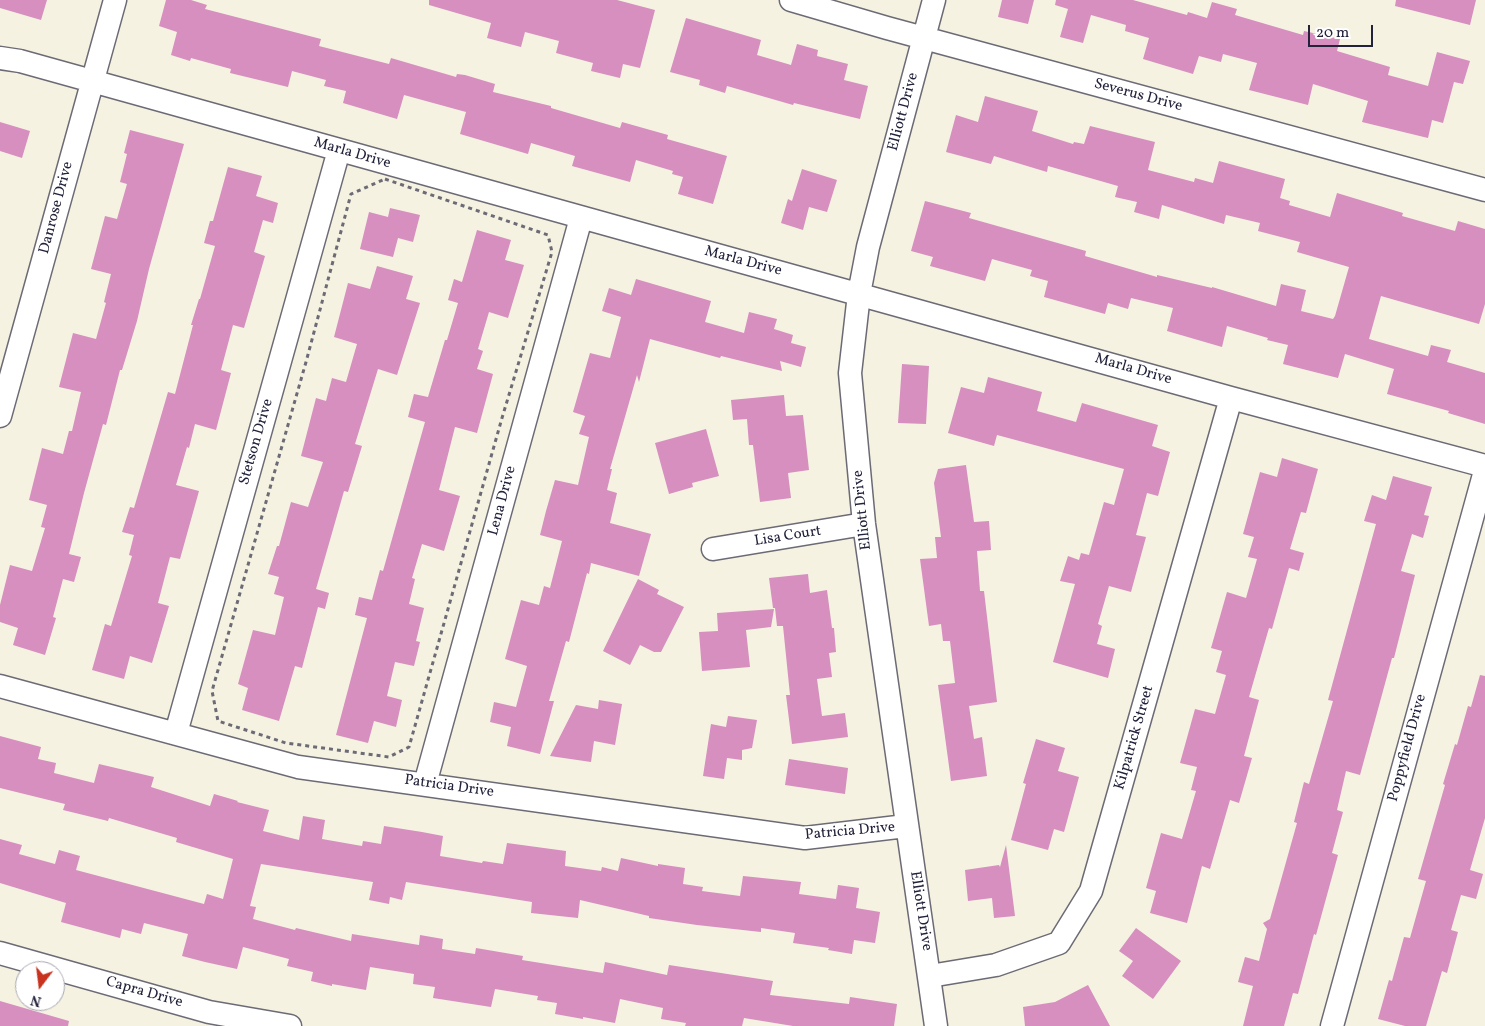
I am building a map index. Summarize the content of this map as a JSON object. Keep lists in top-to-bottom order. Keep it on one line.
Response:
{"streets":{"street":["Severus Drive","Elliott Drive","Marla Drive","Danrose Drive","Stetson Drive","Lena Drive","Lisa Court","Kilpatrick Street","Poppyfield Drive","Patricia Drive","Capra Drive"]},"crossings":[["Severus Drive","Elliott Drive"],["Elliott Drive","Marla Drive"],["Elliott Drive","Lisa Court"],["Elliott Drive","Kilpatrick Street"],["Elliott Drive","Patricia Drive"],["Marla Drive","Danrose Drive"],["Marla Drive","Stetson Drive"],["Marla Drive","Lena Drive"],["Marla Drive","Kilpatrick Street"],["Stetson Drive","Patricia Drive"],["Lena Drive","Patricia Drive"]],"scale_bar":"20 m","north":"bottom"}
